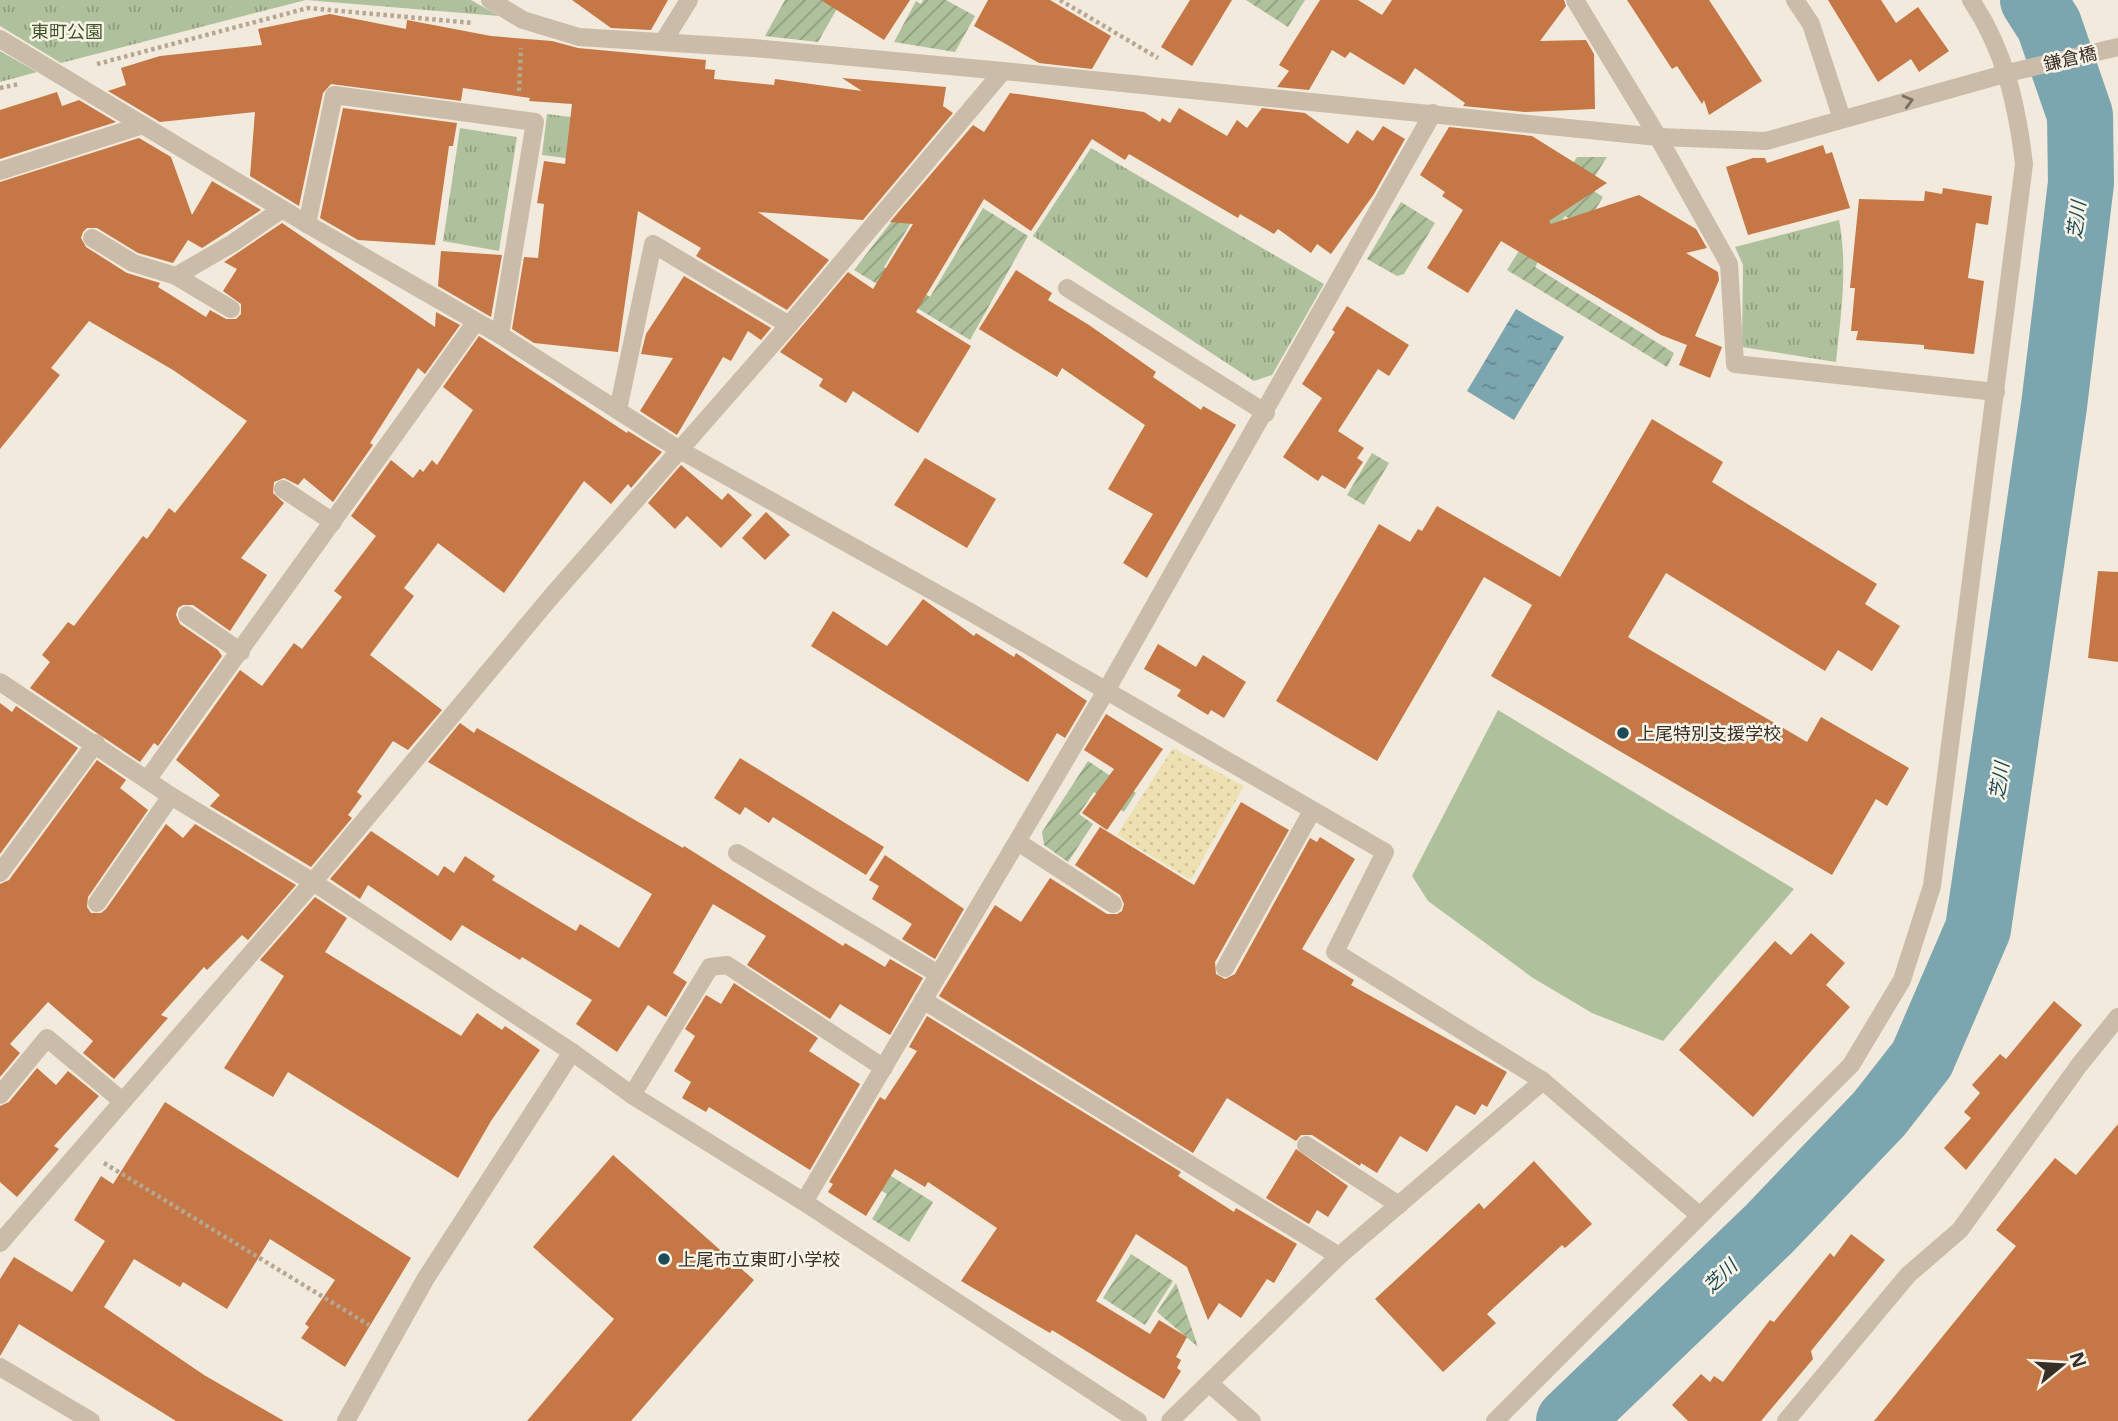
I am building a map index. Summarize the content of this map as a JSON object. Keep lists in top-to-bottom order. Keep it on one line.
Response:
{"streets":{"street":["鎌倉橋"]},"water":["芝川"],"parks":["東町公園"],"places":["上尾特別支援学校","上尾市立東町小学校"],"north":"right"}
